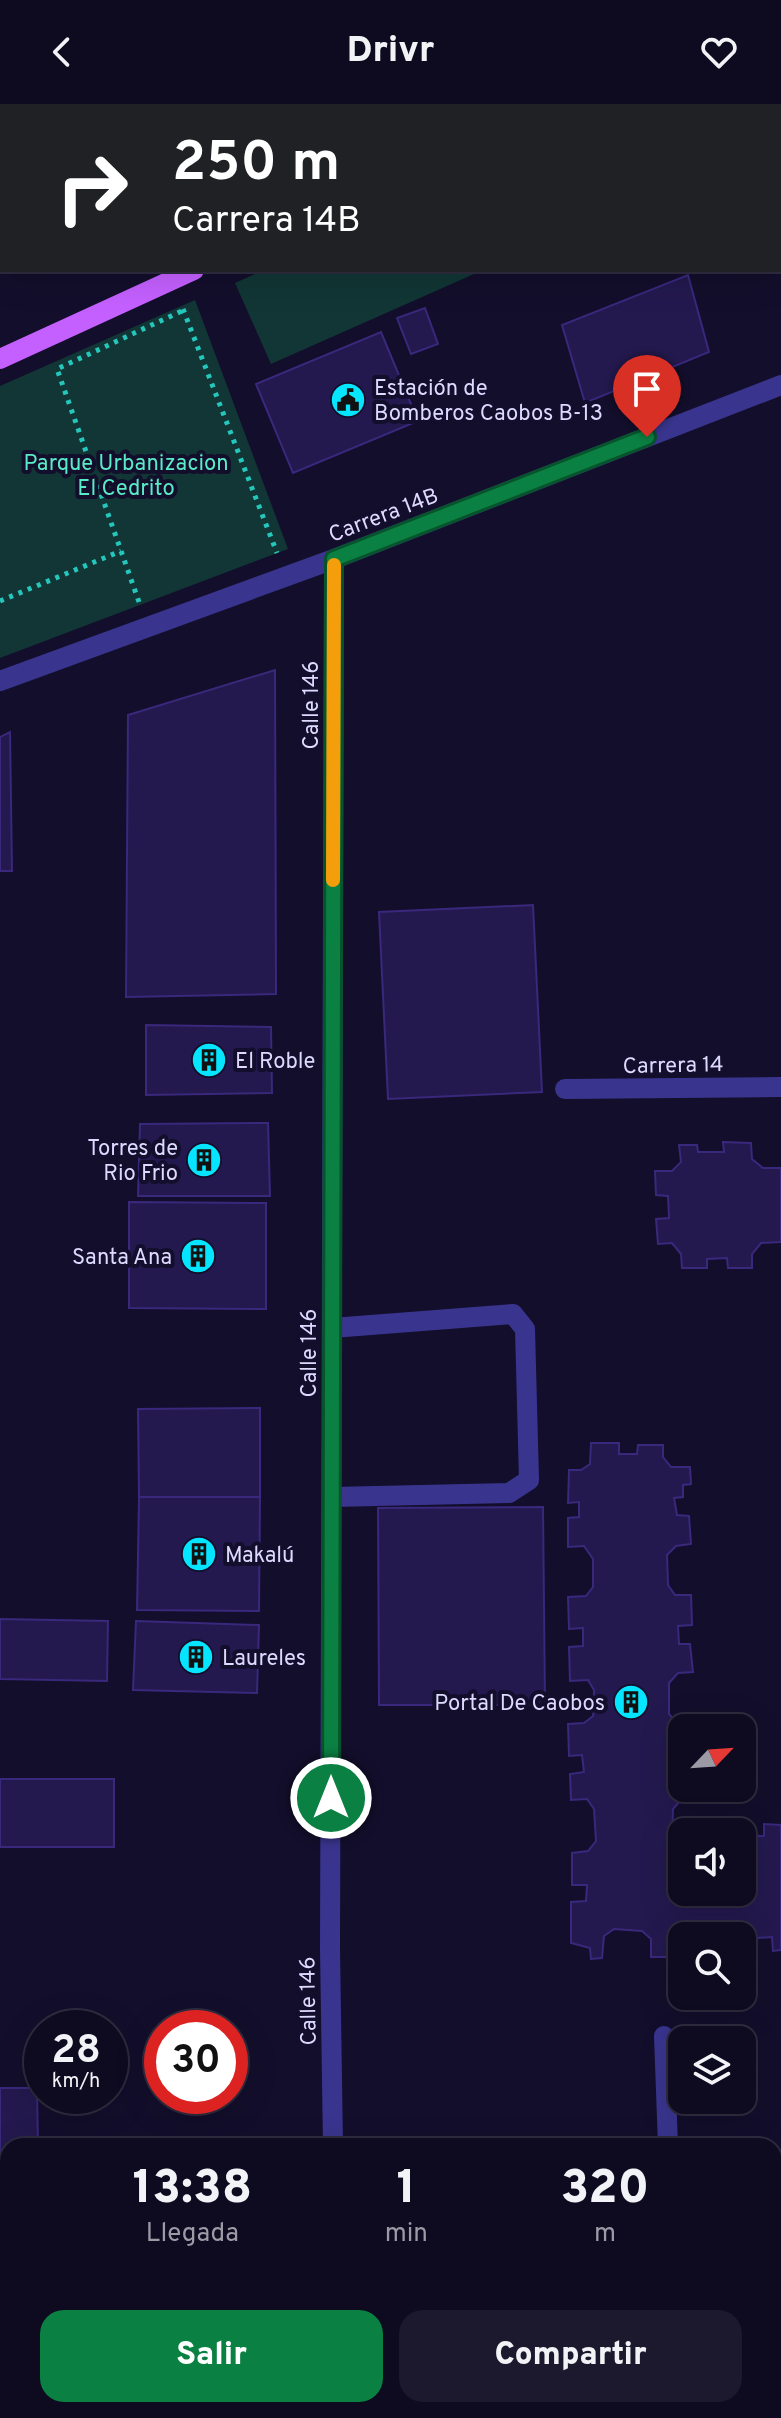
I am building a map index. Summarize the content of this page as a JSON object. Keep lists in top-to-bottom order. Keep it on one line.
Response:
{"streets":{"street":["Carrera 14B","Calle 146","Carrera 14"]},"crossings":[["Carrera 14B","Calle 146"]],"parks":["Parque Urbanizacion El Cedrito"],"places":{"public building":["Estación de Bomberos Caobos B-13"],"building":["El Roble","Torres de Rio Frio","Santa Ana","Makalú","Laureles","Portal De Caobos"]},"north":"top right","page":{"header":"Drivr","turn":["250 m","Carrera 14B"],"speed":"28 km/h","limit":"30","eta":["13:38","Llegada","1","min","320","m"],"buttons":["Salir","Compartir"]}}
